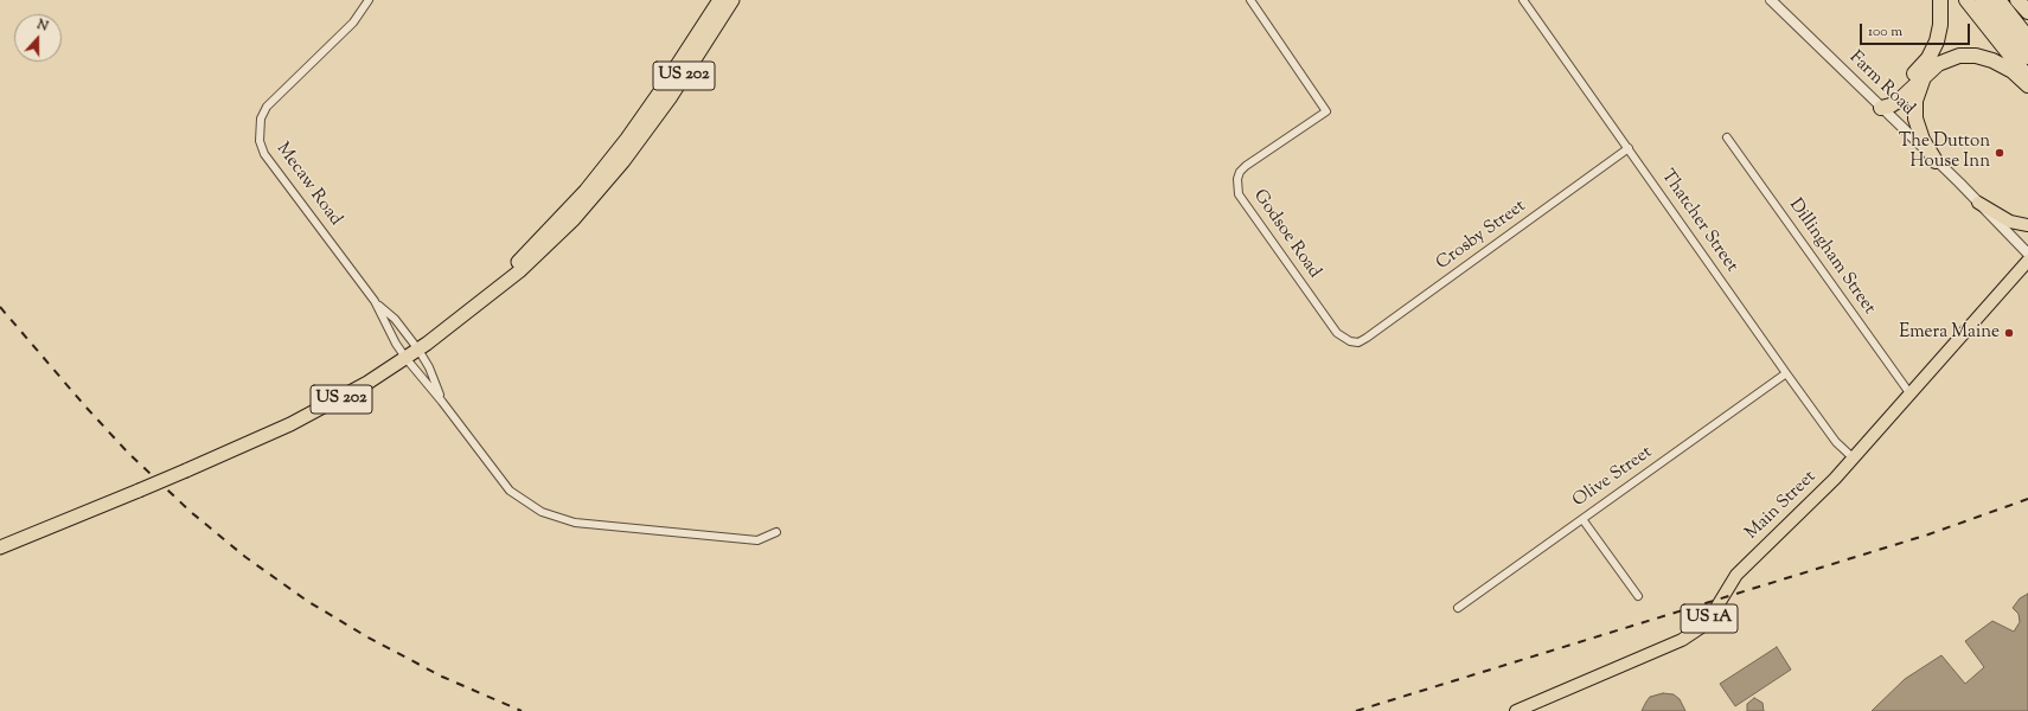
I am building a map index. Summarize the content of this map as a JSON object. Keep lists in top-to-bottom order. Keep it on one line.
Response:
{"streets":{"highway":["US 202"],"main road":["Main Street","US 1A"],"street":["Farm Road","Mecaw Road","Thatcher Street","Godsoe Road","Crosby Street","Dillingham Street","Olive Street"]},"crossings":[["US 202","Mecaw Road"],["Thatcher Street","Crosby Street"],["Thatcher Street","Olive Street"],["Thatcher Street","Main Street"],["Godsoe Road","Crosby Street"],["Dillingham Street","Main Street"]],"places":["The Dutton House Inn","Emera Maine"],"scale_bar":"100 m","north":"top"}
